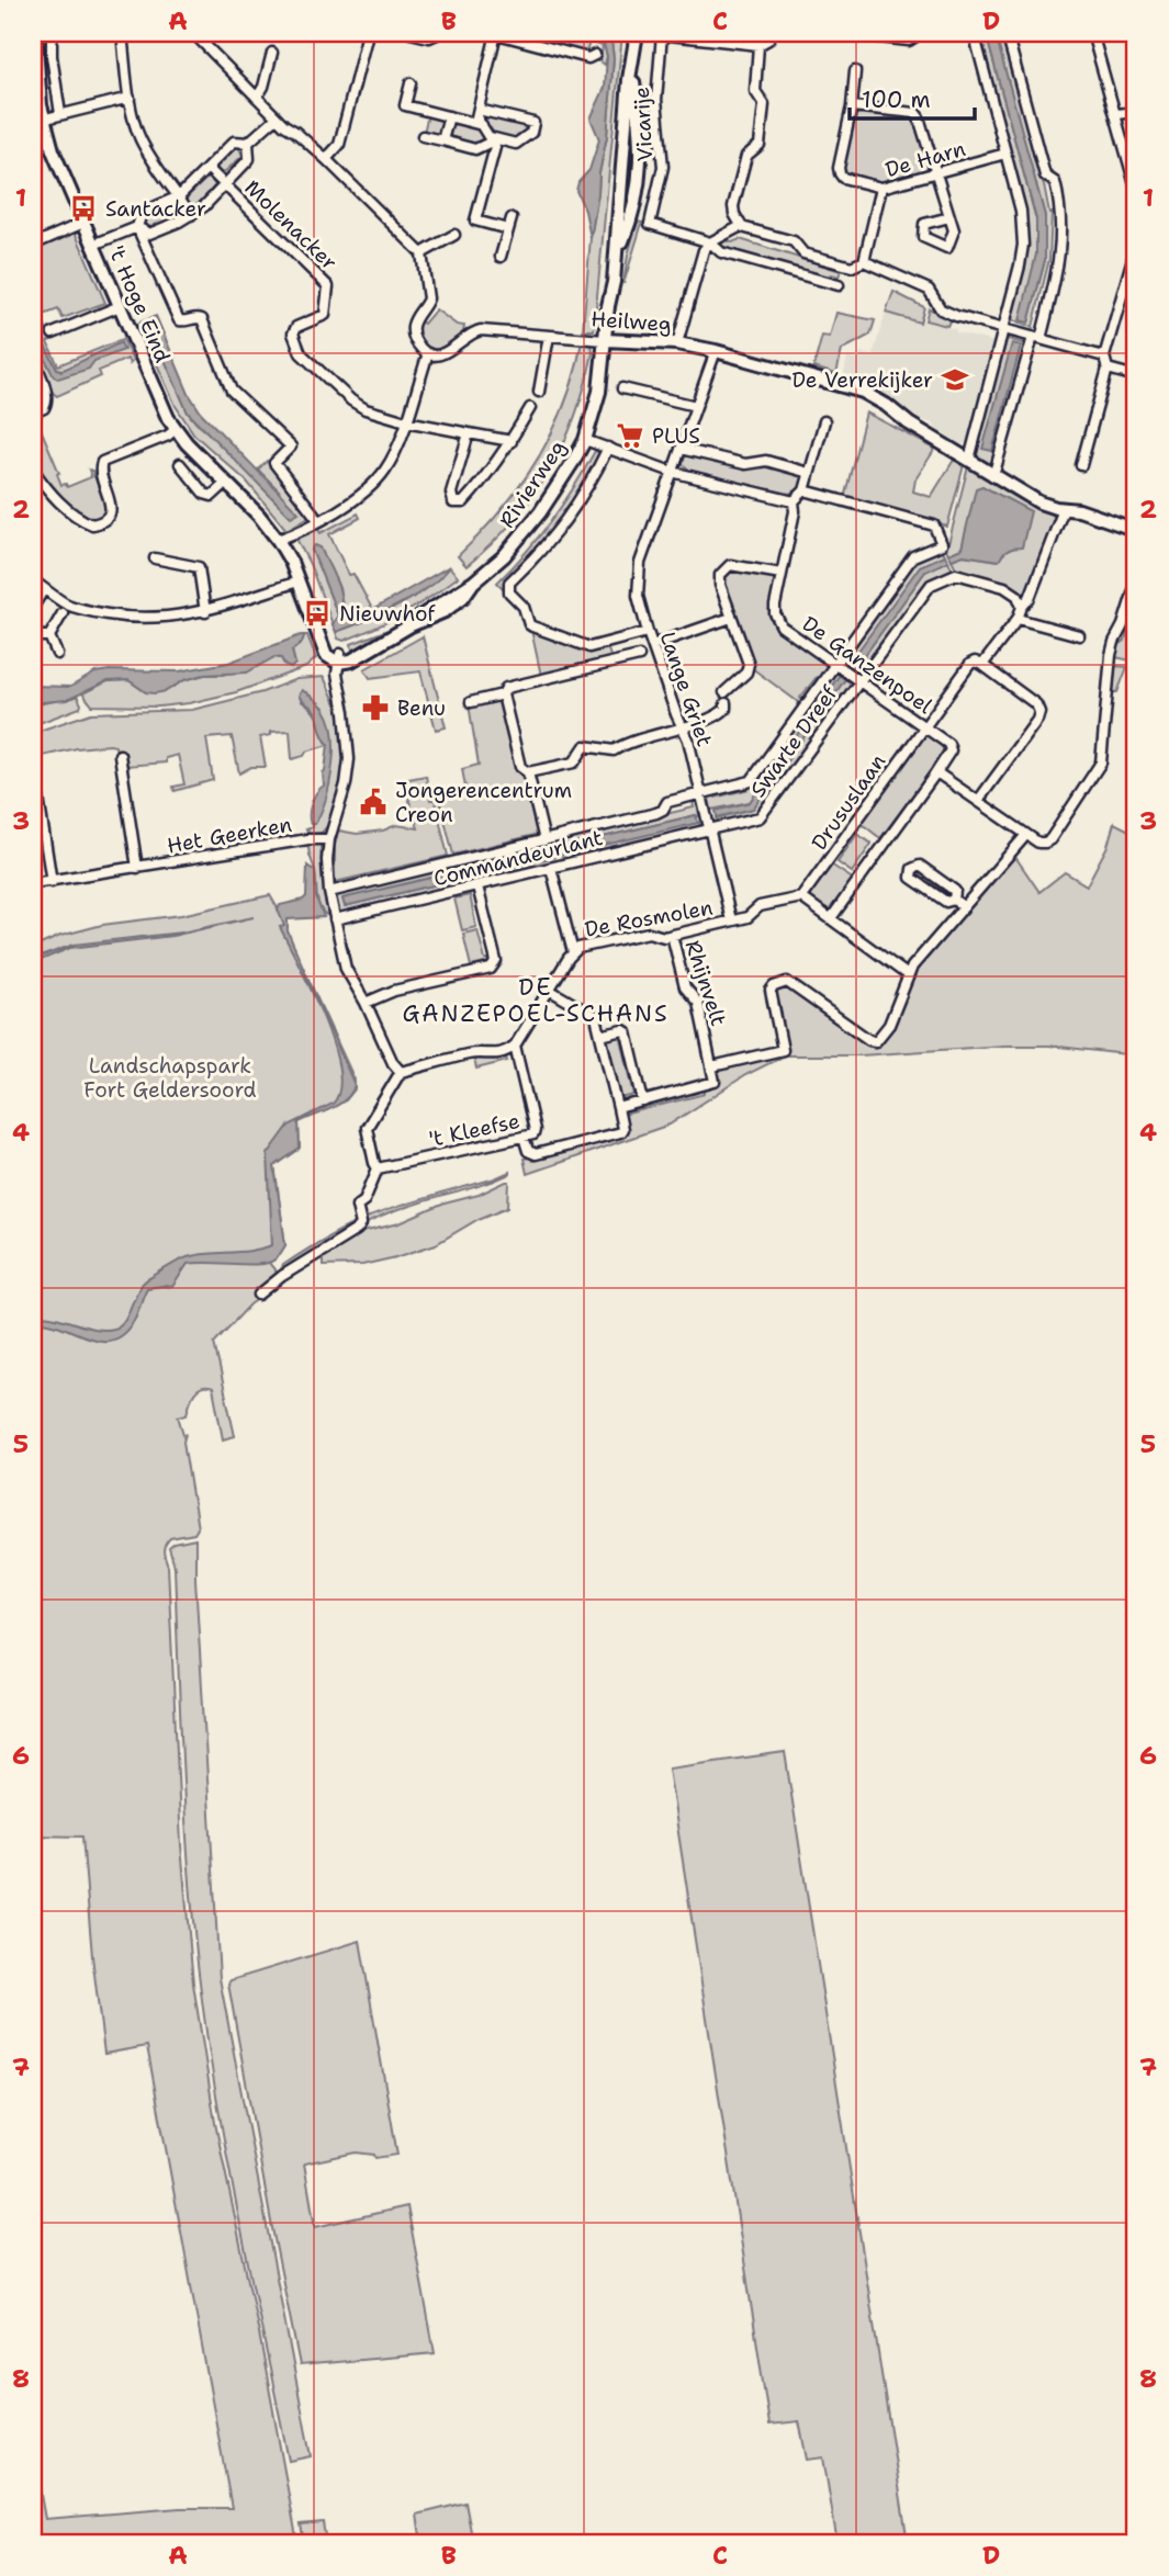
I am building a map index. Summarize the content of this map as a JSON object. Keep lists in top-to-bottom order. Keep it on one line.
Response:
{"streets":{"street":["Vicarije","De Harn","Molenacker","'t Hoge Eind","Heilweg","Rivierweg","De Ganzenpoel","Lange Griet","Swarte Dreef","Drususlaan","Het Geerken","Commandeurlant","De Rosmolen","Rhijnvelt","'t Kleefse"]},"crossings":[["'t Hoge Eind","Rivierweg"],["Heilweg","Rivierweg"],["Heilweg","Lange Griet"],["De Ganzenpoel","Swarte Dreef"],["De Ganzenpoel","Drususlaan"],["Lange Griet","Swarte Dreef"],["Lange Griet","Commandeurlant"],["Lange Griet","De Rosmolen"],["Swarte Dreef","Commandeurlant"],["Drususlaan","De Rosmolen"],["De Rosmolen","Rhijnvelt"],["De Rosmolen","'t Kleefse"]],"districts":["DE GANZEPOEL-SCHANS"],"parks":["Landschapspark Fort Geldersoord"],"places":{"bus stop":["Santacker","Nieuwhof"],"school or university":["De Verrekijker"],"supermarket":["PLUS"],"pharmacy":["Benu"],"public building":["Jongerencentrum Creon"]},"scale_bar":"100 m","grid":{"columns":["A","B","C","D"],"rows":["1","2","3","4","5","6","7","8"]}}
